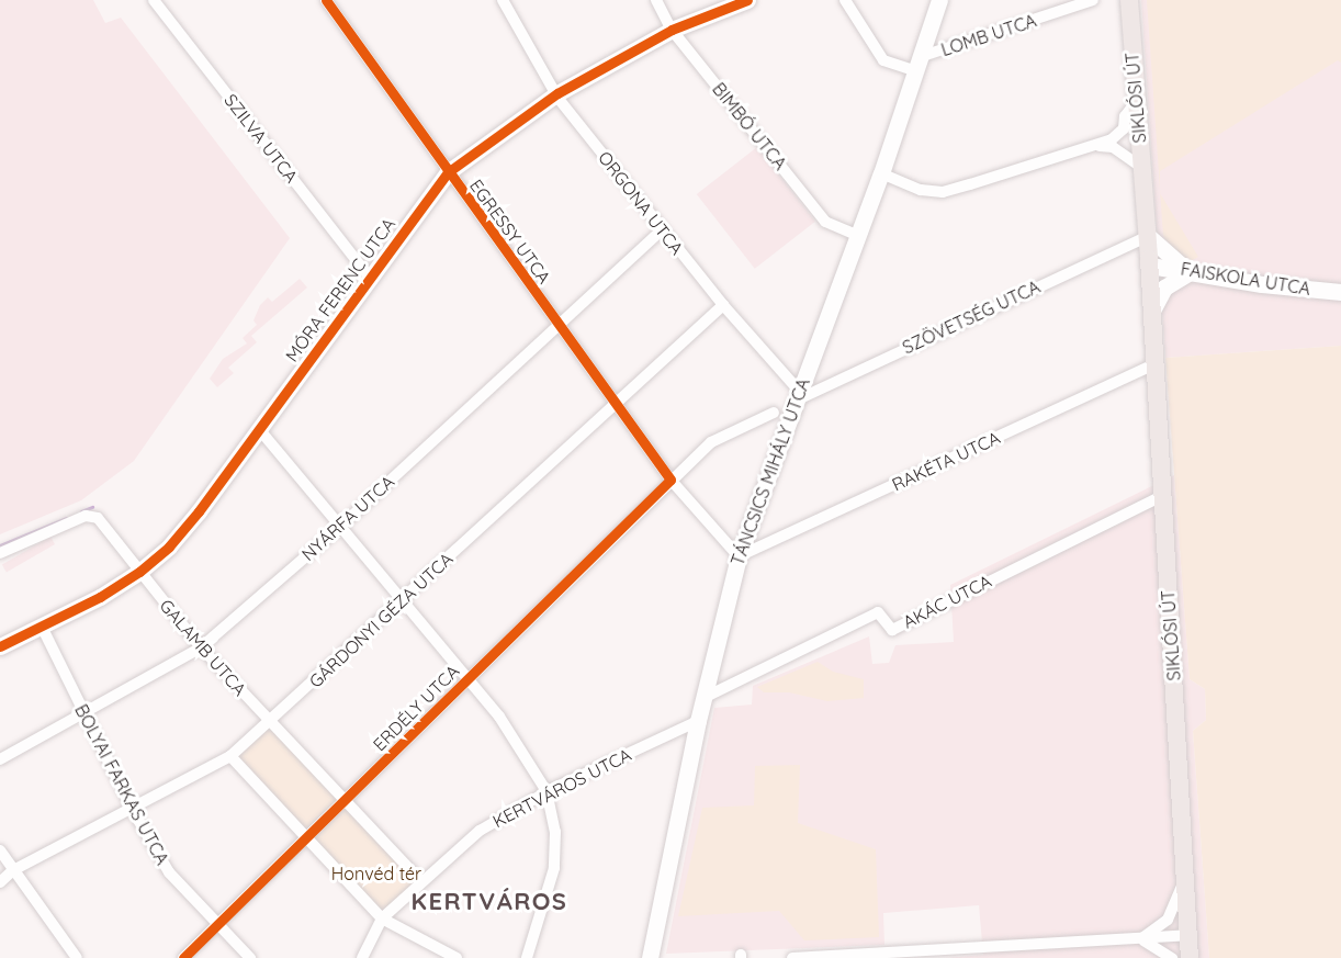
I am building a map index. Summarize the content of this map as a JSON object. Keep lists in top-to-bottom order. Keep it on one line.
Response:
{"streets":{"main road":["SIKLÓSI ÚT"],"street":["LOMB UTCA","BIMBÓ UTCA","SZILVA UTCA","ORGONA UTCA","EGRESSY UTCA","FAISKOLA UTCA","MÓRA FERENC UTCA","SZÖVETSÉG UTCA","RAKÉTA UTCA","TÁNCSICS MIHÁLY UTCA","NYÁRFA UTCA","AKÁC UTCA","GÁRDONYI GÉZA UTCA","GALAMB UTCA","ERDÉLY UTCA","BOLYAI FARKAS UTCA","KERTVÁROS UTCA"]},"crossings":[["LOMB UTCA","TÁNCSICS MIHÁLY UTCA"],["SIKLÓSI ÚT","FAISKOLA UTCA"],["SIKLÓSI ÚT","SZÖVETSÉG UTCA"],["SIKLÓSI ÚT","RAKÉTA UTCA"],["SIKLÓSI ÚT","AKÁC UTCA"],["BIMBÓ UTCA","MÓRA FERENC UTCA"],["BIMBÓ UTCA","TÁNCSICS MIHÁLY UTCA"],["SZILVA UTCA","MÓRA FERENC UTCA"],["ORGONA UTCA","MÓRA FERENC UTCA"],["ORGONA UTCA","SZÖVETSÉG UTCA"],["ORGONA UTCA","TÁNCSICS MIHÁLY UTCA"],["ORGONA UTCA","NYÁRFA UTCA"],["ORGONA UTCA","GÁRDONYI GÉZA UTCA"],["EGRESSY UTCA","MÓRA FERENC UTCA"],["EGRESSY UTCA","RAKÉTA UTCA"],["EGRESSY UTCA","TÁNCSICS MIHÁLY UTCA"],["EGRESSY UTCA","NYÁRFA UTCA"],["EGRESSY UTCA","GÁRDONYI GÉZA UTCA"],["EGRESSY UTCA","ERDÉLY UTCA"],["MÓRA FERENC UTCA","GALAMB UTCA"],["MÓRA FERENC UTCA","BOLYAI FARKAS UTCA"],["SZÖVETSÉG UTCA","TÁNCSICS MIHÁLY UTCA"],["RAKÉTA UTCA","TÁNCSICS MIHÁLY UTCA"],["TÁNCSICS MIHÁLY UTCA","AKÁC UTCA"],["TÁNCSICS MIHÁLY UTCA","KERTVÁROS UTCA"],["NYÁRFA UTCA","GALAMB UTCA"],["NYÁRFA UTCA","BOLYAI FARKAS UTCA"],["GÁRDONYI GÉZA UTCA","GALAMB UTCA"],["GÁRDONYI GÉZA UTCA","BOLYAI FARKAS UTCA"],["ERDÉLY UTCA","BOLYAI FARKAS UTCA"]],"districts":["KERTVÁROS"],"parks":["Honvéd tér"]}
